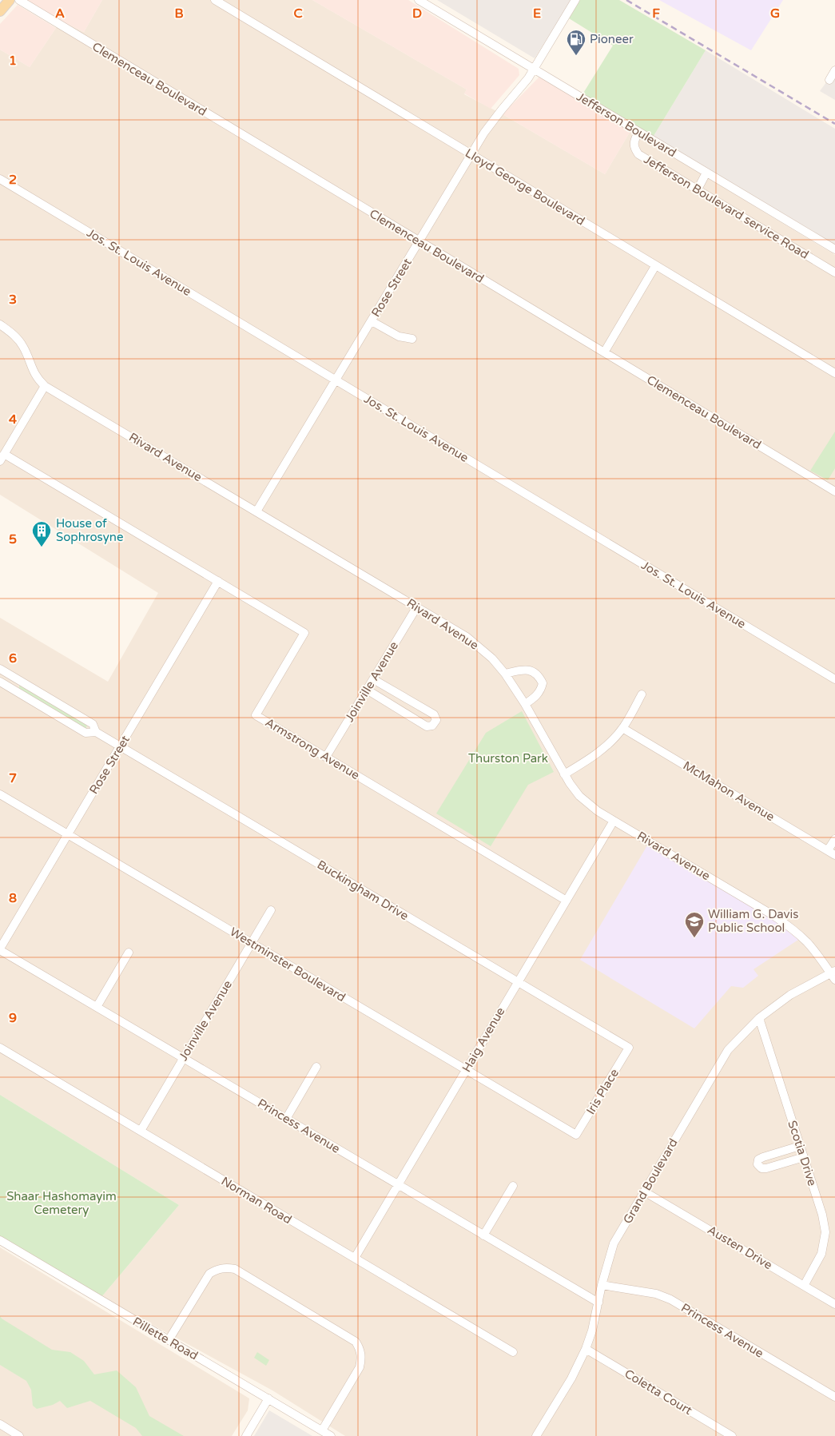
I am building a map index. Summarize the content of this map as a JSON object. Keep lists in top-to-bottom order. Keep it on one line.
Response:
{"streets":{"street":["Clemenceau Boulevard","Jefferson Boulevard","Lloyd George Boulevard","Jefferson Boulevard service Road","Jos. St. Louis Avenue","Rose Street","Rivard Avenue","Joinville Avenue","Armstrong Avenue","McMahon Avenue","Buckingham Drive","Westminster Boulevard","Haig Avenue","Iris Place","Princess Avenue","Scotia Drive","Grand Boulevard","Norman Road","Austen Drive","Pillette Road","Coletta Court"]},"crossings":[["Clemenceau Boulevard","Rose Street"],["Jefferson Boulevard","Jefferson Boulevard service Road"],["Jefferson Boulevard","Rose Street"],["Lloyd George Boulevard","Rose Street"],["Jos. St. Louis Avenue","Rose Street"],["Rose Street","Rivard Avenue"],["Rose Street","Armstrong Avenue"],["Rose Street","Buckingham Drive"],["Rose Street","Westminster Boulevard"],["Rose Street","Princess Avenue"],["Rivard Avenue","Joinville Avenue"],["Rivard Avenue","Haig Avenue"],["Rivard Avenue","Grand Boulevard"],["Joinville Avenue","Armstrong Avenue"],["Joinville Avenue","Westminster Boulevard"],["Joinville Avenue","Princess Avenue"],["Joinville Avenue","Norman Road"],["Armstrong Avenue","Haig Avenue"],["Buckingham Drive","Haig Avenue"],["Buckingham Drive","Iris Place"],["Westminster Boulevard","Haig Avenue"],["Westminster Boulevard","Iris Place"],["Haig Avenue","Princess Avenue"],["Haig Avenue","Norman Road"],["Princess Avenue","Grand Boulevard"],["Scotia Drive","Grand Boulevard"],["Scotia Drive","Austen Drive"],["Grand Boulevard","Austen Drive"],["Grand Boulevard","Coletta Court"]],"parks":["Thurston Park","Shaar Hashomayim Cemetery"],"places":{"fuel station":["Pioneer"],"building":["House of Sophrosyne"],"school or university":["William G. Davis Public School"]},"grid":{"columns":["A","B","C","D","E","F","G"],"rows":["1","2","3","4","5","6","7","8","9"]}}
